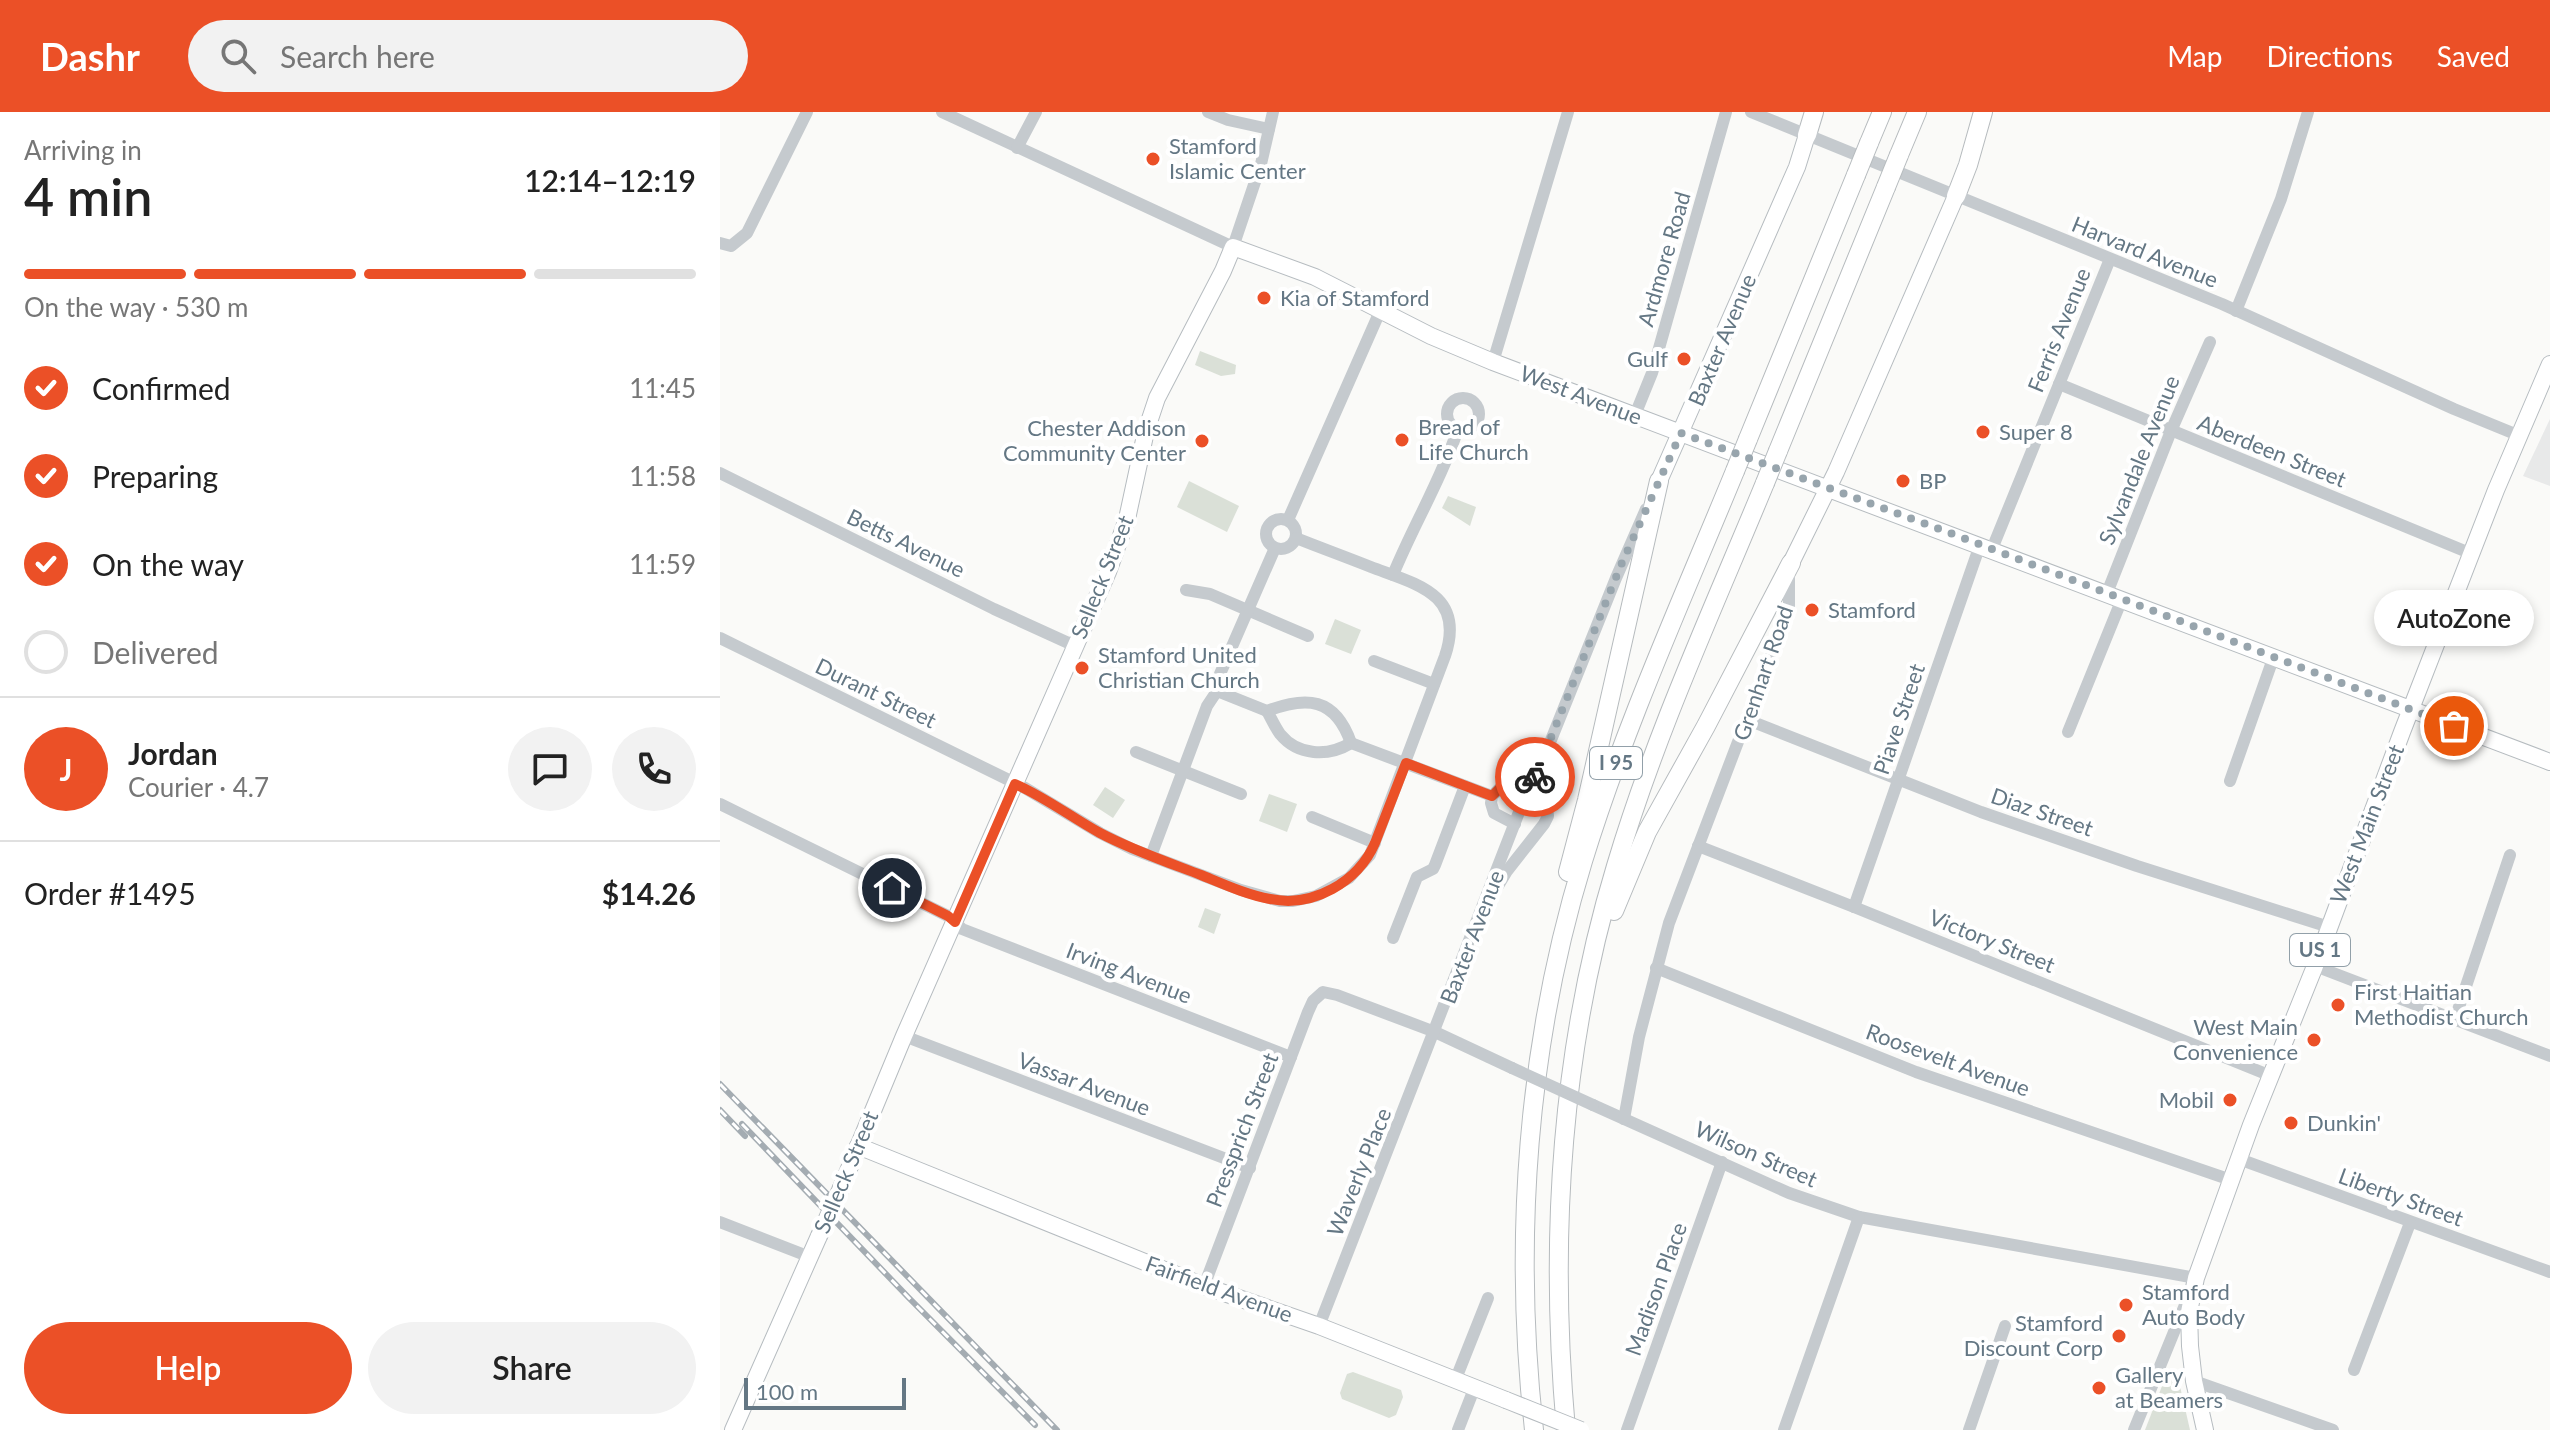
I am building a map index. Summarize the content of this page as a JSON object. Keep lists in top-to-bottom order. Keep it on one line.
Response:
{"streets":{"highway":["I 95"],"main road":["Baxter Avenue","West Avenue","Selleck Street","Grenhart Road","West Main Street","US 1","Fairfield Avenue"],"street":["Harvard Avenue","Ardmore Road","Ferris Avenue","Aberdeen Street","Sylvandale Avenue","Betts Avenue","Durant Street","Piave Street","Diaz Street","Victory Street","Irving Avenue","Roosevelt Avenue","Vassar Avenue","Pressprich Street","Wilson Street","Waverly Place","Liberty Street","Madison Place"]},"crossings":[["Harvard Avenue","Ferris Avenue"],["Harvard Avenue","Baxter Avenue"],["Harvard Avenue","Grenhart Road"],["Harvard Avenue","West Main Street"],["Ardmore Road","West Avenue"],["Ferris Avenue","West Avenue"],["Ferris Avenue","Aberdeen Street"],["Ferris Avenue","Piave Street"],["Baxter Avenue","West Avenue"],["Baxter Avenue","Wilson Street"],["Baxter Avenue","Waverly Place"],["West Avenue","Sylvandale Avenue"],["West Avenue","Selleck Street"],["West Avenue","Grenhart Road"],["West Avenue","Piave Street"],["West Avenue","West Main Street"],["Aberdeen Street","Sylvandale Avenue"],["Aberdeen Street","West Main Street"],["Betts Avenue","Selleck Street"],["Selleck Street","Durant Street"],["Selleck Street","Irving Avenue"],["Selleck Street","Vassar Avenue"],["Selleck Street","Fairfield Avenue"],["Grenhart Road","Diaz Street"],["Grenhart Road","Victory Street"],["Grenhart Road","Roosevelt Avenue"],["Grenhart Road","Wilson Street"],["Piave Street","Diaz Street"],["Piave Street","Victory Street"],["Diaz Street","West Main Street"],["West Main Street","Victory Street"],["West Main Street","Roosevelt Avenue"],["West Main Street","Wilson Street"],["West Main Street","Liberty Street"],["Irving Avenue","Pressprich Street"],["Vassar Avenue","Pressprich Street"],["Pressprich Street","Wilson Street"],["Pressprich Street","Fairfield Avenue"],["Wilson Street","Waverly Place"],["Wilson Street","Madison Place"],["Waverly Place","Fairfield Avenue"]],"places":["Stamford Islamic Center","Kia of Stamford","Gulf","Super 8","Bread of Life Church","Chester Addison Community Center","BP","Stamford","Stamford United Christian Church","AutoZone","First Haitian Methodist Church","West Main Convenience","Mobil","Dunkin'","Stamford Auto Body","Stamford Discount Corp","Gallery at Beamers"],"scale_bar":"100 m","page":{"header":"Dashr","search":"Search here","nav":["Map","Directions","Saved"],"heading":["4 min","Arriving in","12:14–12:19"],"panel":["Jordan","Courier · 4.7","Order #1495","$14.26"],"bar":"On the way · 530 m","list":[["Confirmed","11:45"],["Preparing","11:58"],["On the way","11:59"],"Delivered"],"bubble":"AutoZone","round":"J","buttons":["Help","Share"],"scale":"100 m"}}
